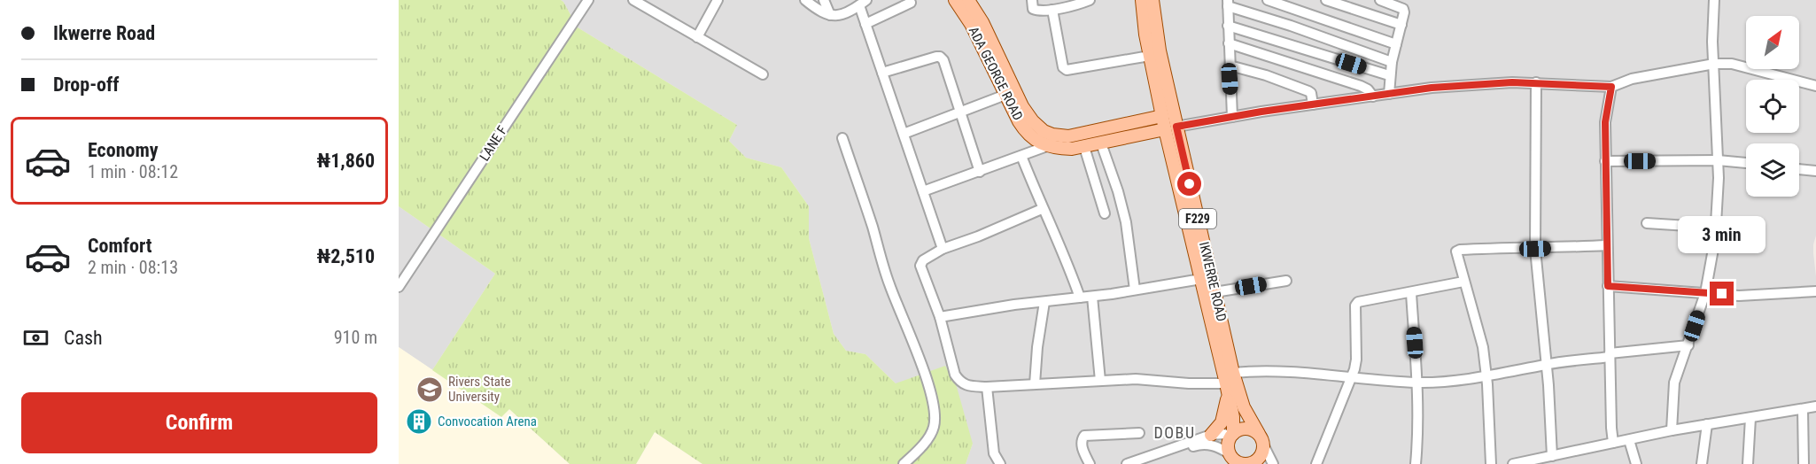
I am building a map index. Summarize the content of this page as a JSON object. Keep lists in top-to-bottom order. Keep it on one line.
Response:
{"streets":{"main road":["ADA GEORGE ROAD","F229","IKWERRE ROAD"],"street":["LANE F"]},"crossings":[["ADA GEORGE ROAD","IKWERRE ROAD"],["F229","IKWERRE ROAD"]],"districts":["DOBU"],"places":{"school or university":["Rivers State University"],"building":["Convocation Arena"]},"north":"top right","page":{"banner":["Ikwerre Road","Drop-off"],"list":[{"name":"Economy","note":"1 min · 08:12","value":"₦1,860"},{"name":"Comfort","note":"2 min · 08:13","value":"₦2,510"}],"bubble":"3 min","pay":["Cash","910 m"],"buttons":"Confirm"}}
